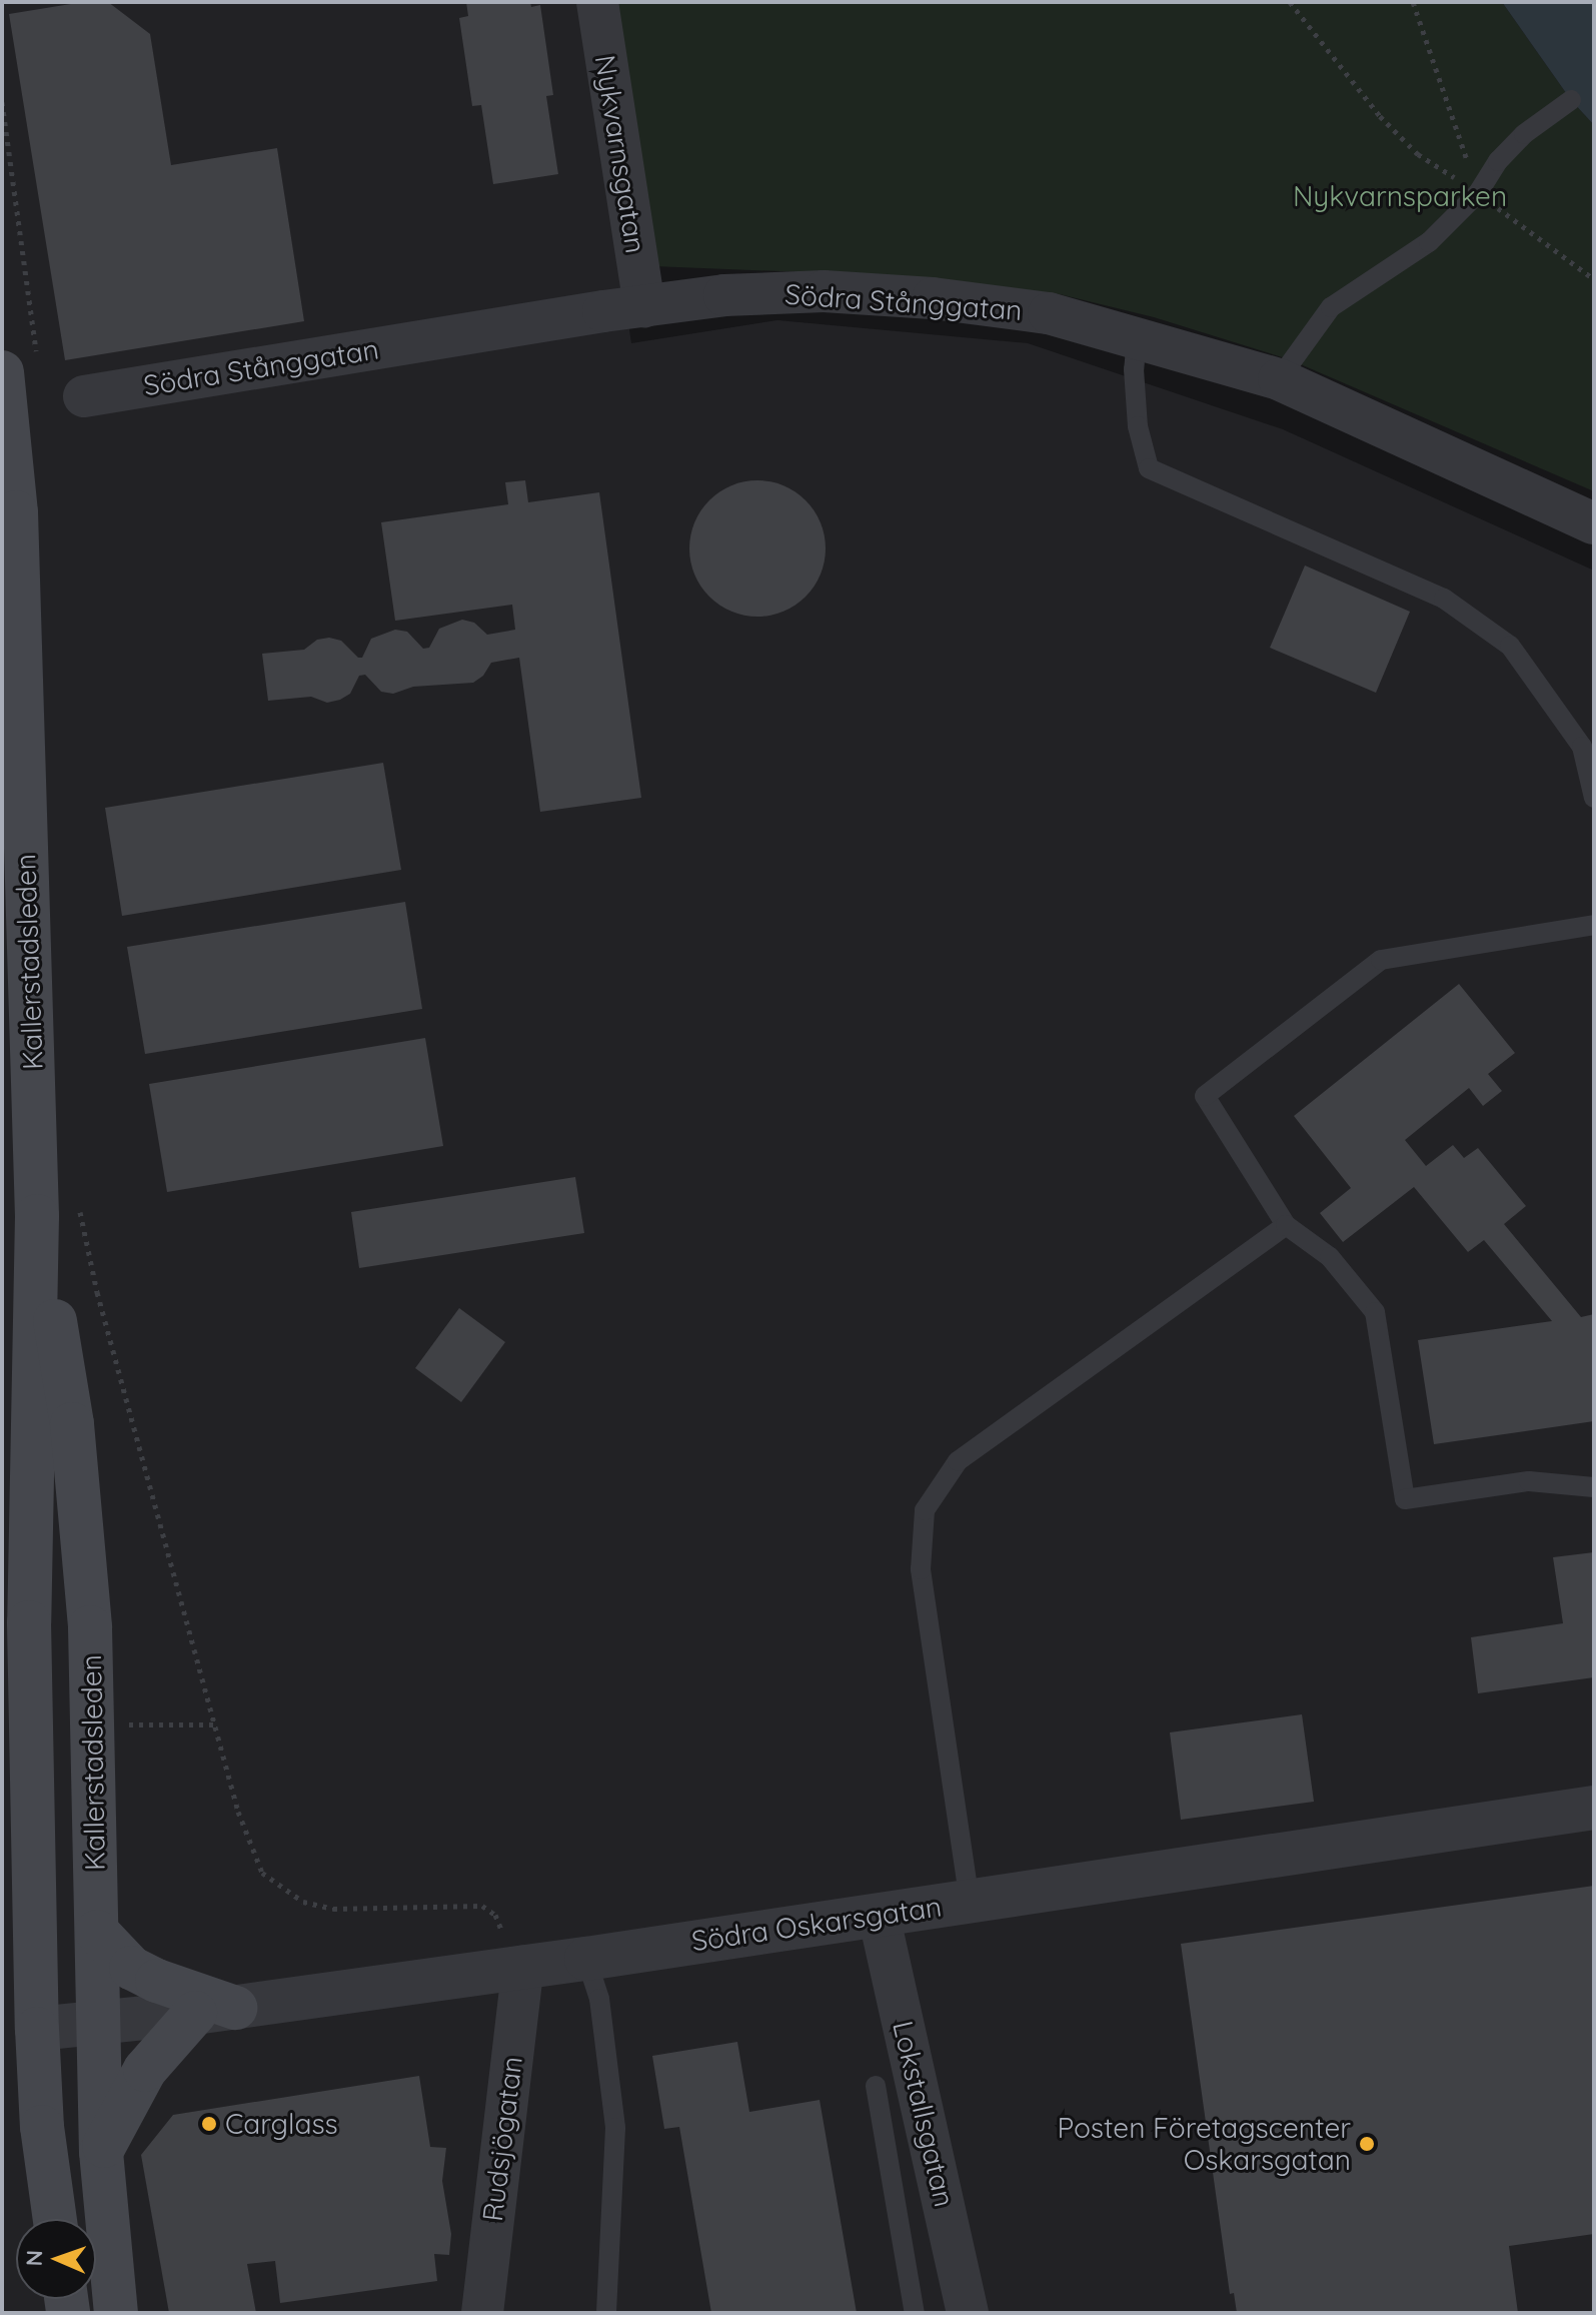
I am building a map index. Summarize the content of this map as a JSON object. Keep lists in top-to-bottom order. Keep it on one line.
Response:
{"streets":{"main road":["Kallerstadsleden"],"street":["Nykvarnsgatan","Södra Stånggatan","Södra Oskarsgatan","Lokstallsgatan","Rudsjögatan"]},"crossings":[["Nykvarnsgatan","Södra Stånggatan"],["Kallerstadsleden","Södra Oskarsgatan"],["Södra Oskarsgatan","Lokstallsgatan"],["Södra Oskarsgatan","Rudsjögatan"]],"parks":["Nykvarnsparken"],"places":["Carglass","Posten Företagscenter Oskarsgatan"],"north":"left"}
